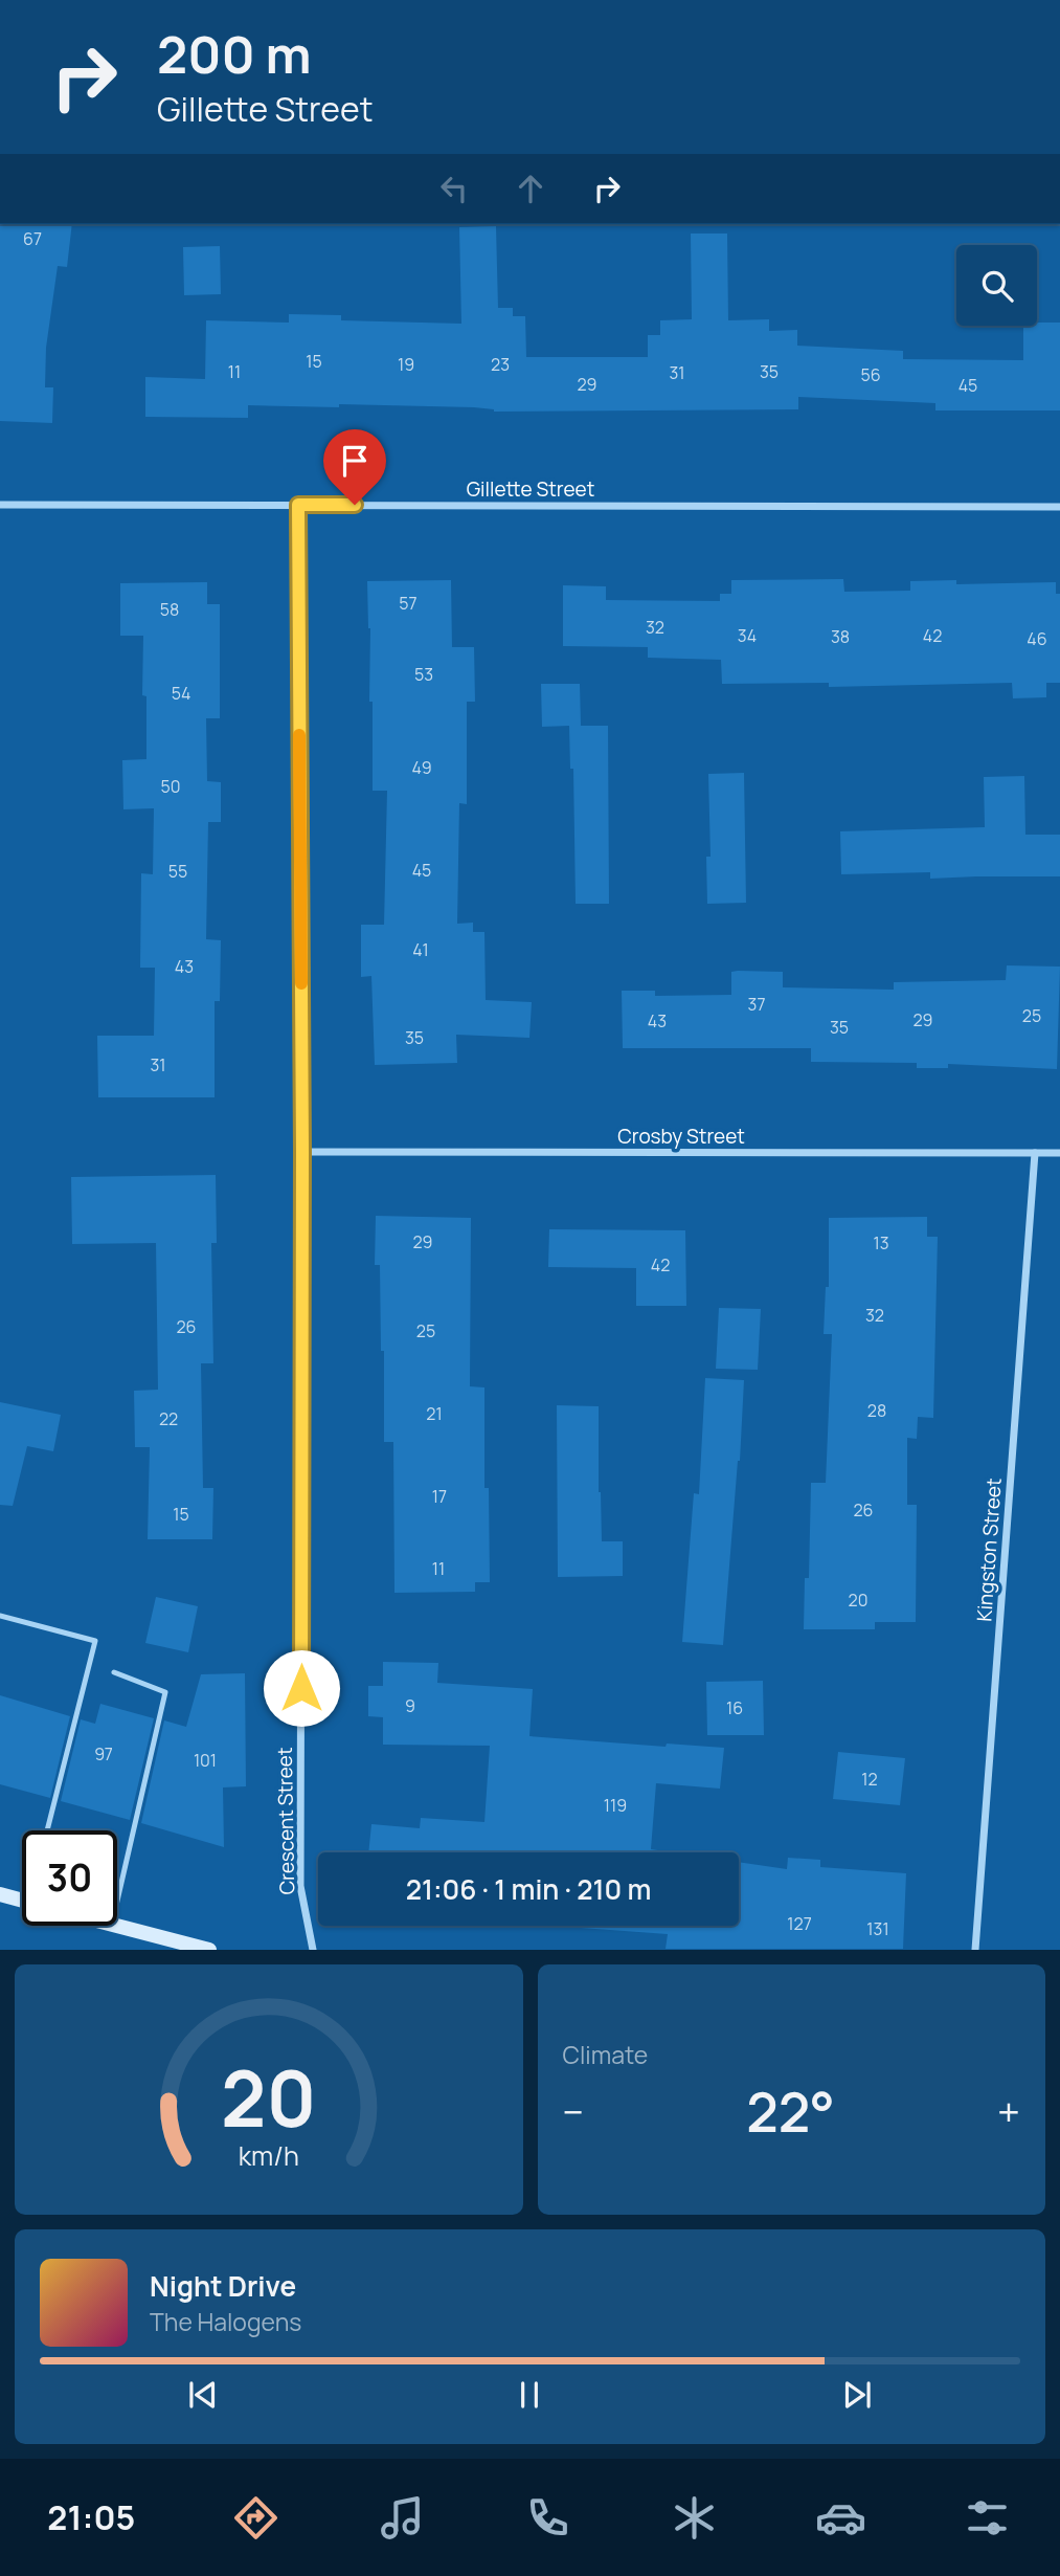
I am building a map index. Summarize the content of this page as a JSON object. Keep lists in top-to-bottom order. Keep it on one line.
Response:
{"streets":{"street":["Gillette Street","Crosby Street","Kingston Street","Crescent Street"]},"crossings":[["Gillette Street","Crescent Street"],["Crosby Street","Kingston Street"],["Crosby Street","Crescent Street"]],"house_numbers":["67","15","19","23","11","35","31","56","29","45","57","58","32","34","42","38","46","53","54","49","50","45","55","41","43","37","25","29","43","35","35","31","29","13","42","32","26","25","28","21","22","17","26","15","11","20","9","16","97","101","12","119","127","131"],"page":{"turn":["200 m","Gillette Street"],"limit":"30","trip":"21:06 · 1 min · 210 m","tile":"Climate","heat":["−","22°","+"],"song":["Night Drive","The Halogens"],"tabs":"21:05","gauge":["20","km/h"]}}
